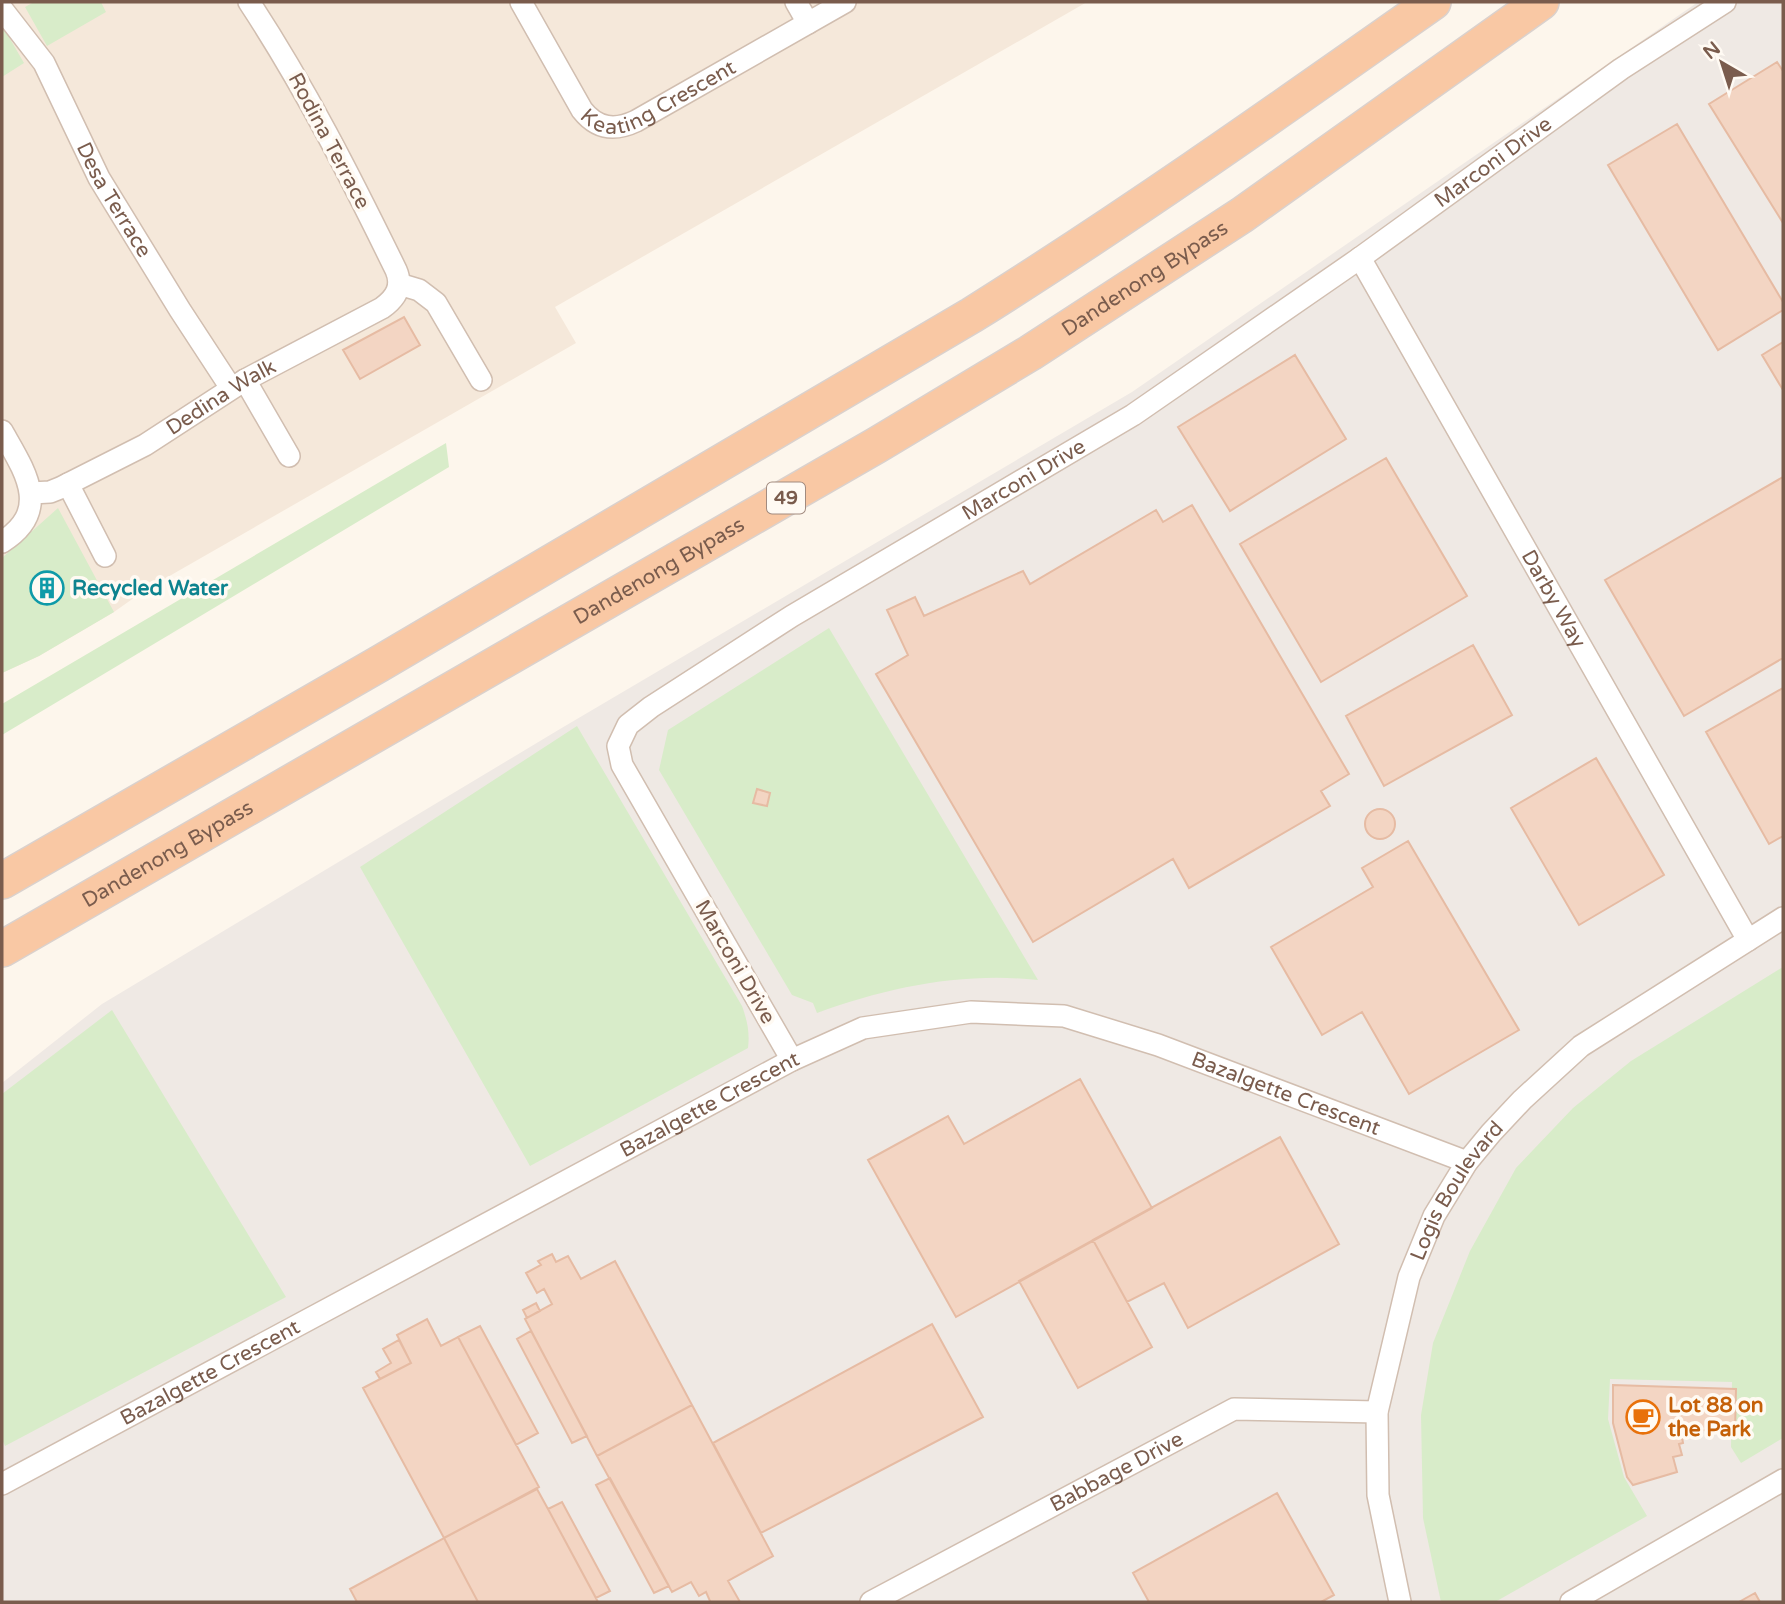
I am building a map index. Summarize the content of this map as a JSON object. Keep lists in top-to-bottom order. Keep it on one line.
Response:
{"streets":{"highway":["Dandenong Bypass","49"],"street":["Keating Crescent","Rodina Terrace","Marconi Drive","Desa Terrace","Dedina Walk","Darby Way","Bazalgette Crescent","Logis Boulevard","Babbage Drive"]},"crossings":[["Rodina Terrace","Dedina Walk"],["Marconi Drive","Darby Way"],["Marconi Drive","Bazalgette Crescent"],["Desa Terrace","Dedina Walk"],["Darby Way","Logis Boulevard"],["Bazalgette Crescent","Logis Boulevard"],["Logis Boulevard","Babbage Drive"]],"places":{"building":["Recycled Water"],"cafe":["Lot 88 on the Park"]},"north":"top left"}
